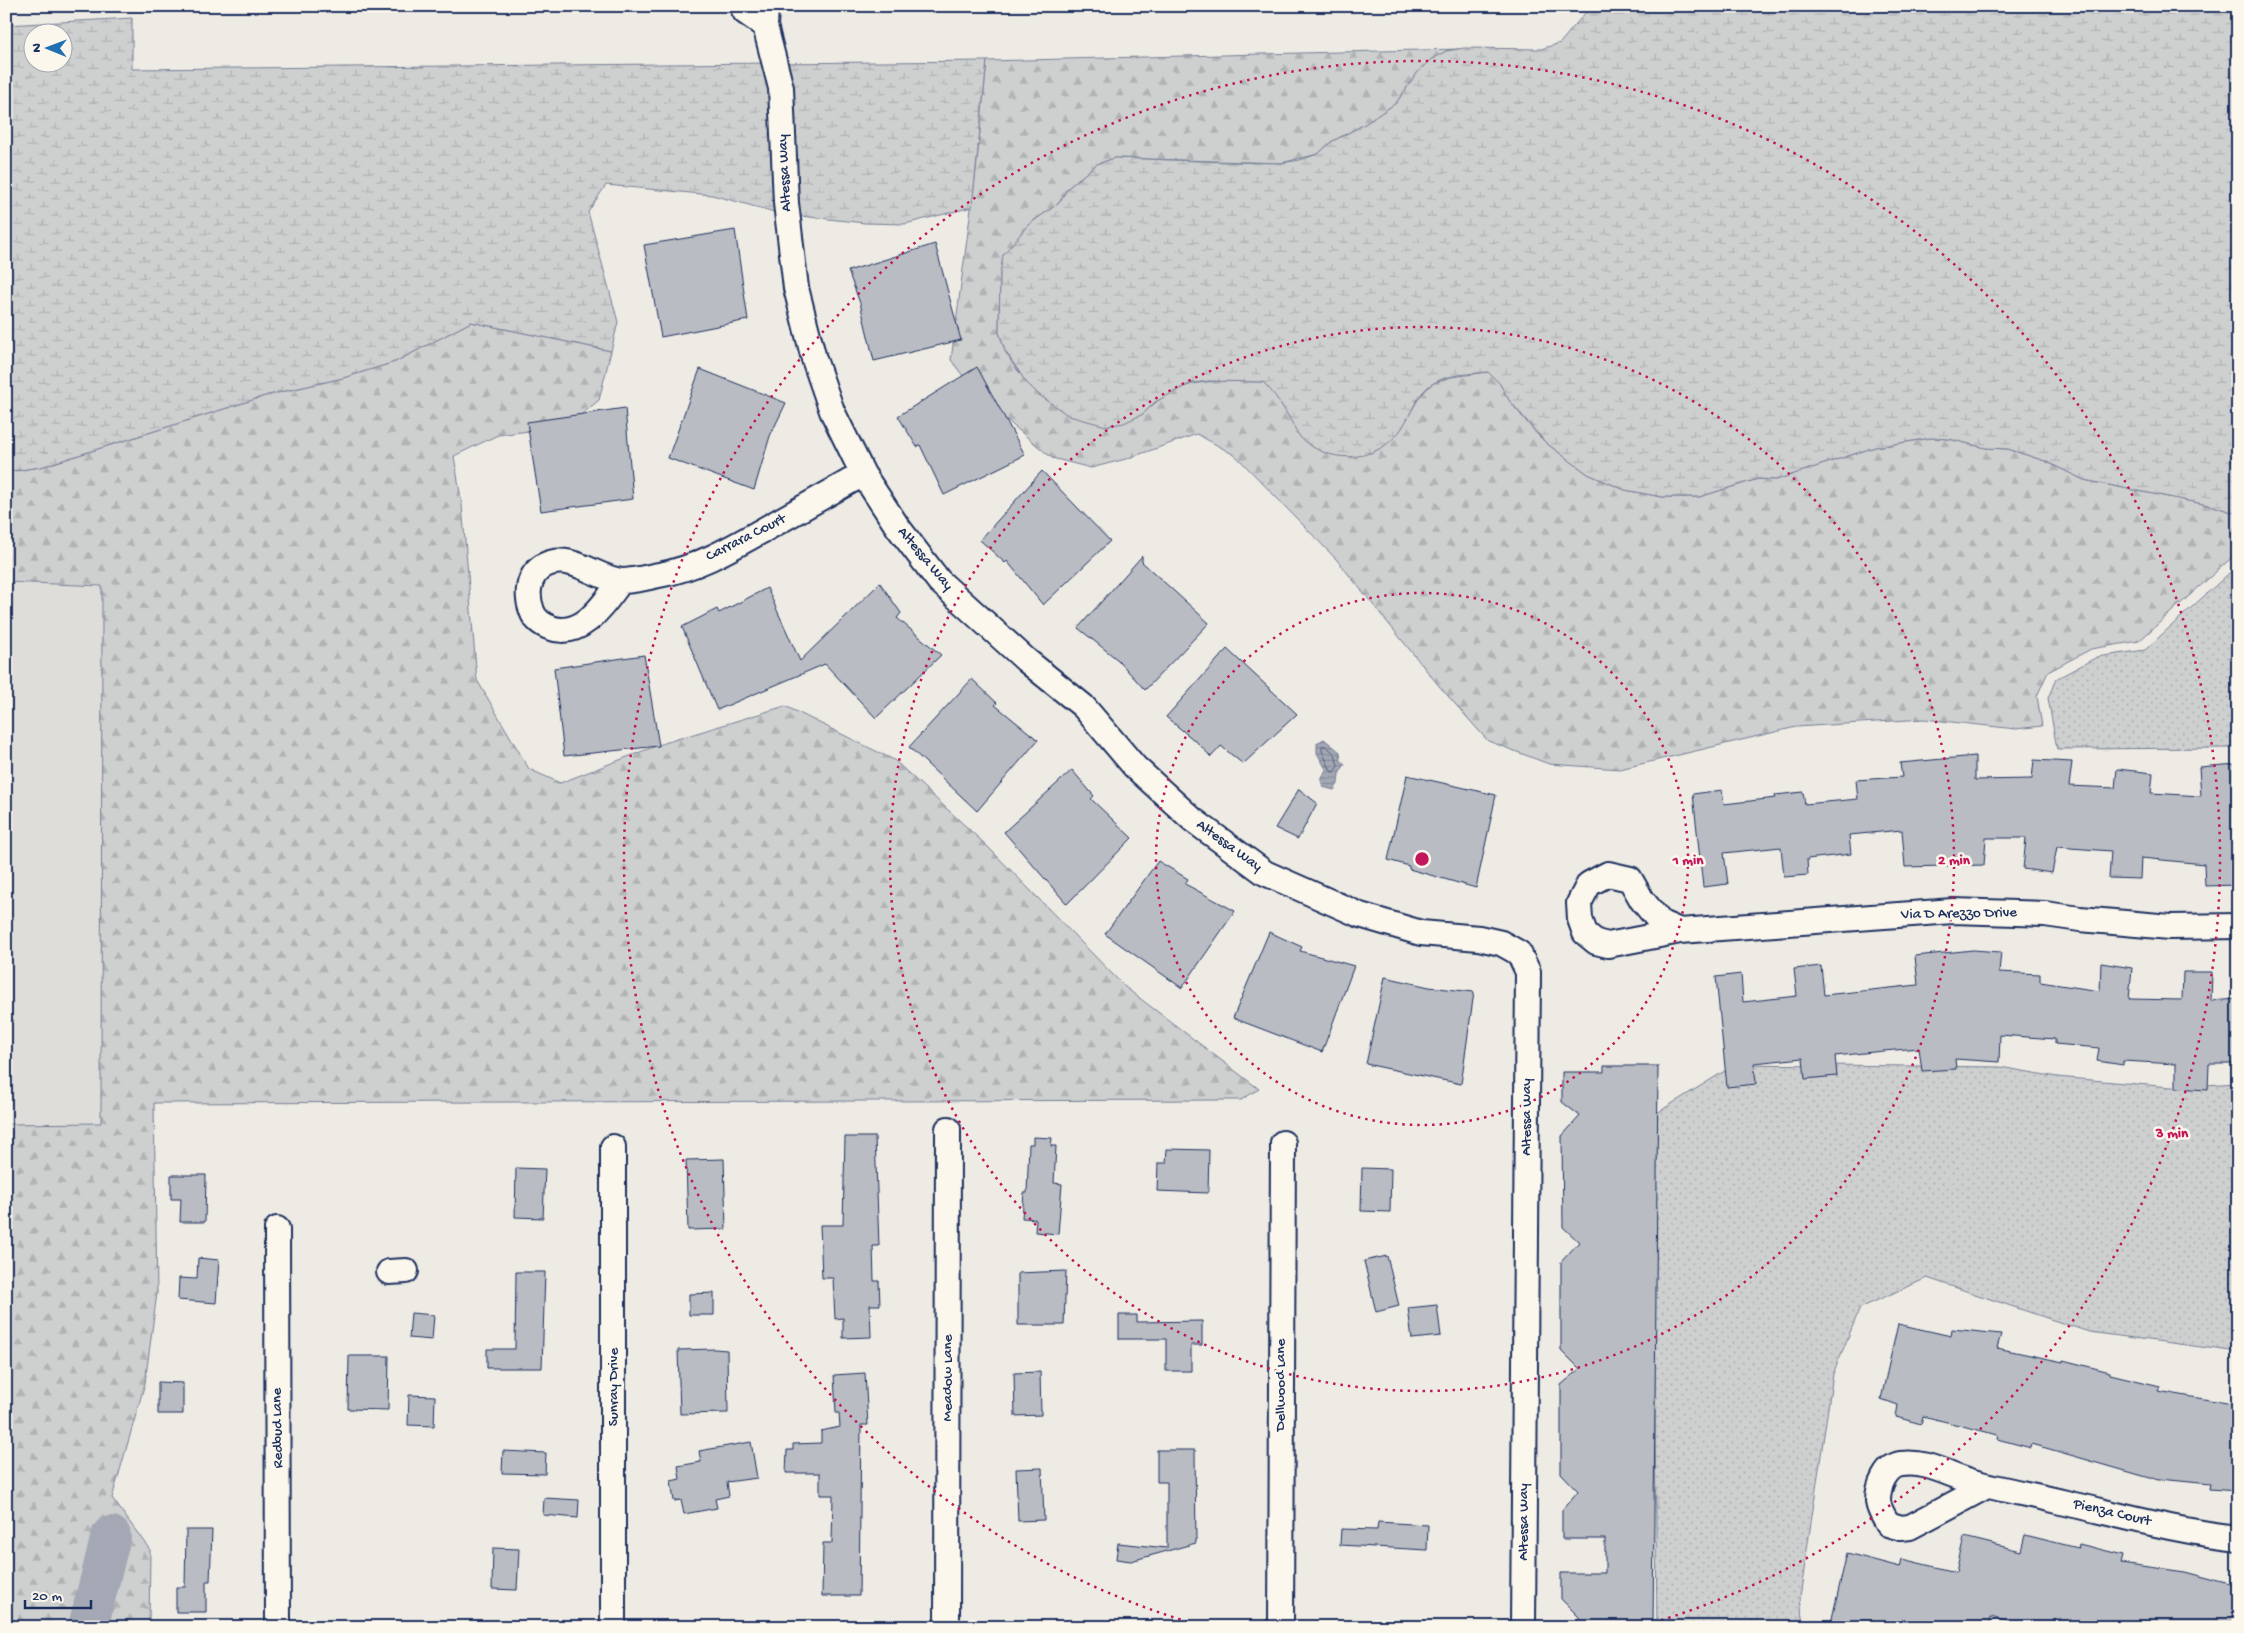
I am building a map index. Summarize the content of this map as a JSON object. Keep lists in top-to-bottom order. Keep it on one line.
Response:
{"streets":{"street":["Altessa Way","Carrara Court","Via D Arezzo Drive","Meadow Lane","Dellwood Lane","Sunray Drive","Redbud Lane","Pienza Court"]},"crossings":[["Altessa Way","Carrara Court"]],"scale_bar":"20 m","north":"left","rings":["1 min","2 min","3 min"]}
